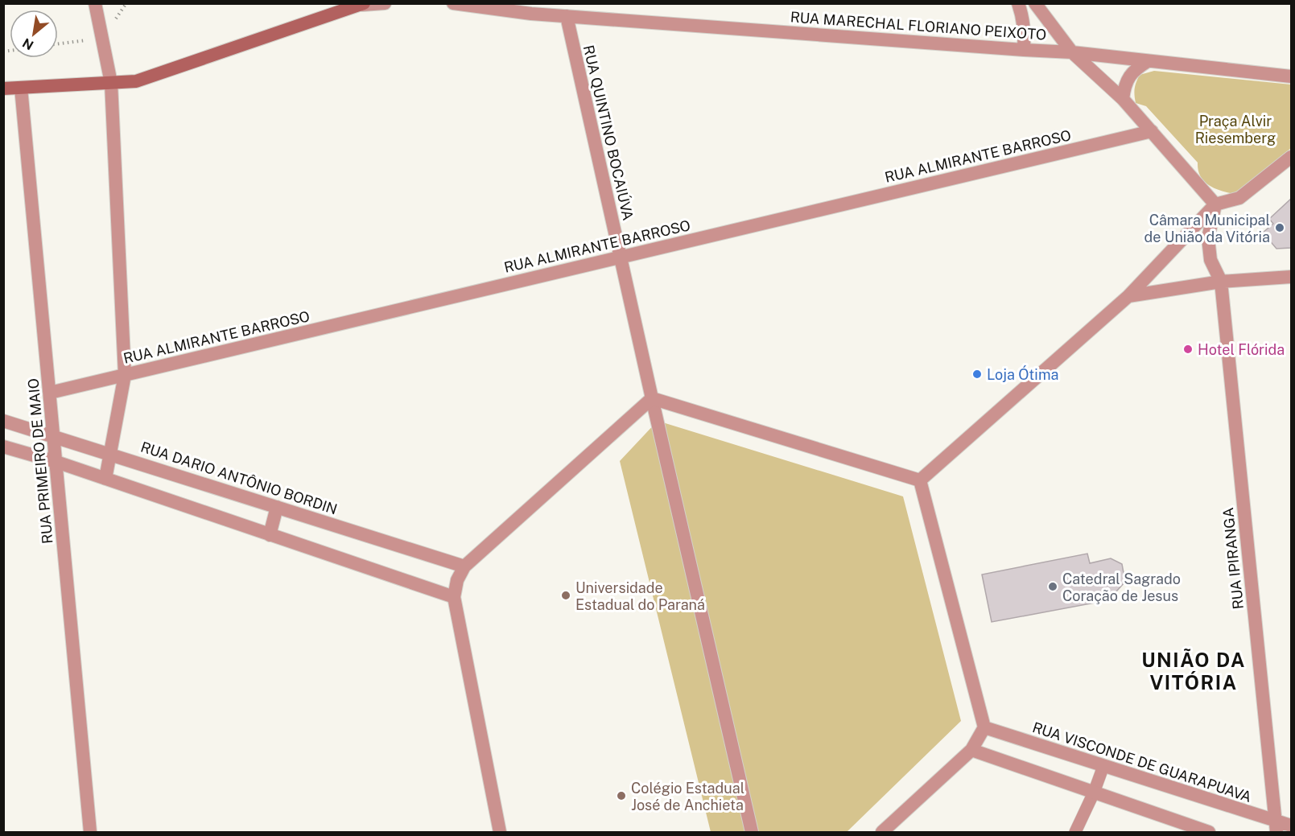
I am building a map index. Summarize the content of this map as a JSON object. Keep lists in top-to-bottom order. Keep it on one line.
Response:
{"streets":{"street":["RUA MARECHAL FLORIANO PEIXOTO","RUA QUINTINO BOCAIÚVA","RUA ALMIRANTE BARROSO","RUA PRIMEIRO DE MAIO","RUA DARIO ANTÔNIO BORDIN","RUA IPIRANGA","RUA VISCONDE DE GUARAPUAVA"]},"crossings":[["RUA MARECHAL FLORIANO PEIXOTO","RUA QUINTINO BOCAIÚVA"],["RUA QUINTINO BOCAIÚVA","RUA ALMIRANTE BARROSO"],["RUA ALMIRANTE BARROSO","RUA PRIMEIRO DE MAIO"],["RUA PRIMEIRO DE MAIO","RUA DARIO ANTÔNIO BORDIN"],["RUA IPIRANGA","RUA VISCONDE DE GUARAPUAVA"]],"districts":["UNIÃO DA VITÓRIA"],"parks":["Praça Alvir Riesemberg"],"places":["Câmara Municipal de União da Vitória","Hotel Flórida","Loja Ótima","Catedral Sagrado Coração de Jesus","Universidade Estadual do Paraná","Colégio Estadual José de Anchieta"],"north":"bottom left"}
